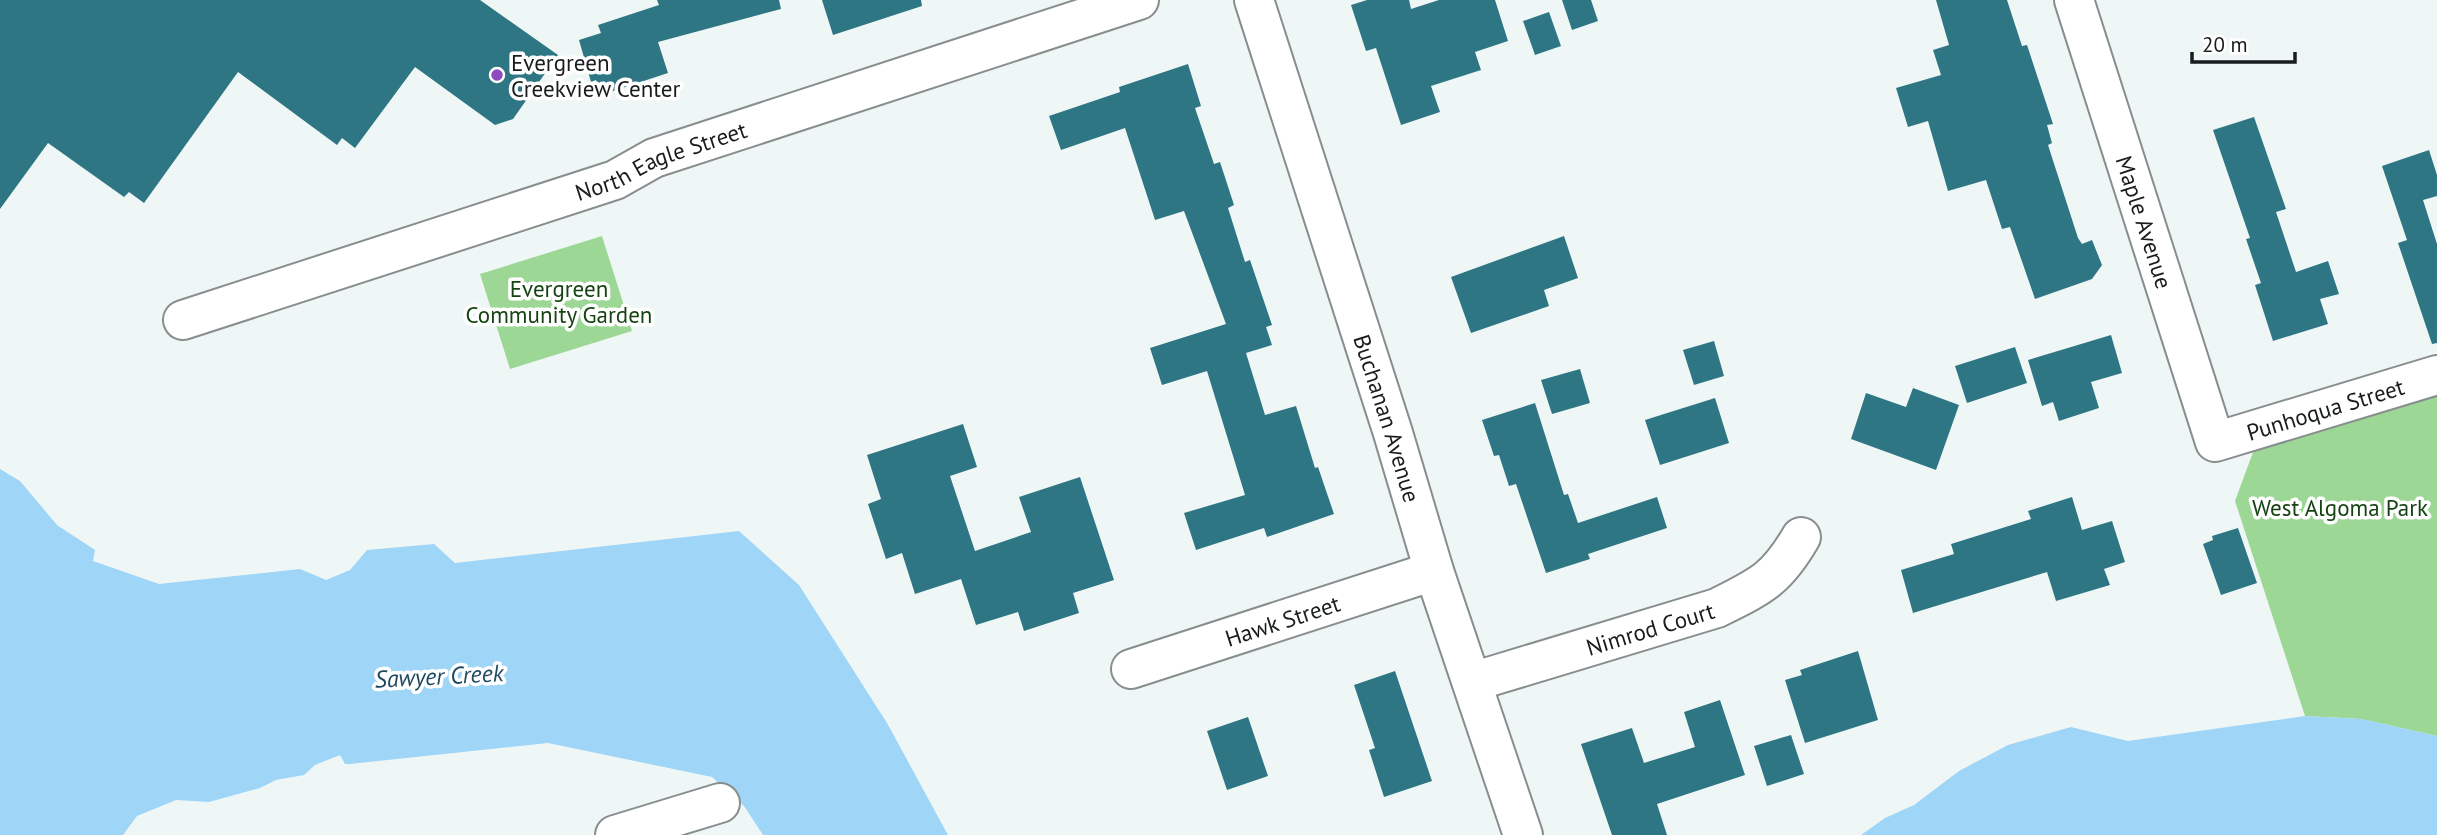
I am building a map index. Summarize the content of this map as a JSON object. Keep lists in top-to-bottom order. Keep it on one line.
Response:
{"streets":{"street":["North Eagle Street","Maple Avenue","Punhoqua Street","Buchanan Avenue","Hawk Street","Nimrod Court"]},"crossings":[["Maple Avenue","Punhoqua Street"],["Buchanan Avenue","Hawk Street"],["Buchanan Avenue","Nimrod Court"]],"water":["Sawyer Creek"],"parks":["Evergreen Community Garden","West Algoma Park"],"places":["Evergreen Creekview Center"],"scale_bar":"20 m"}
